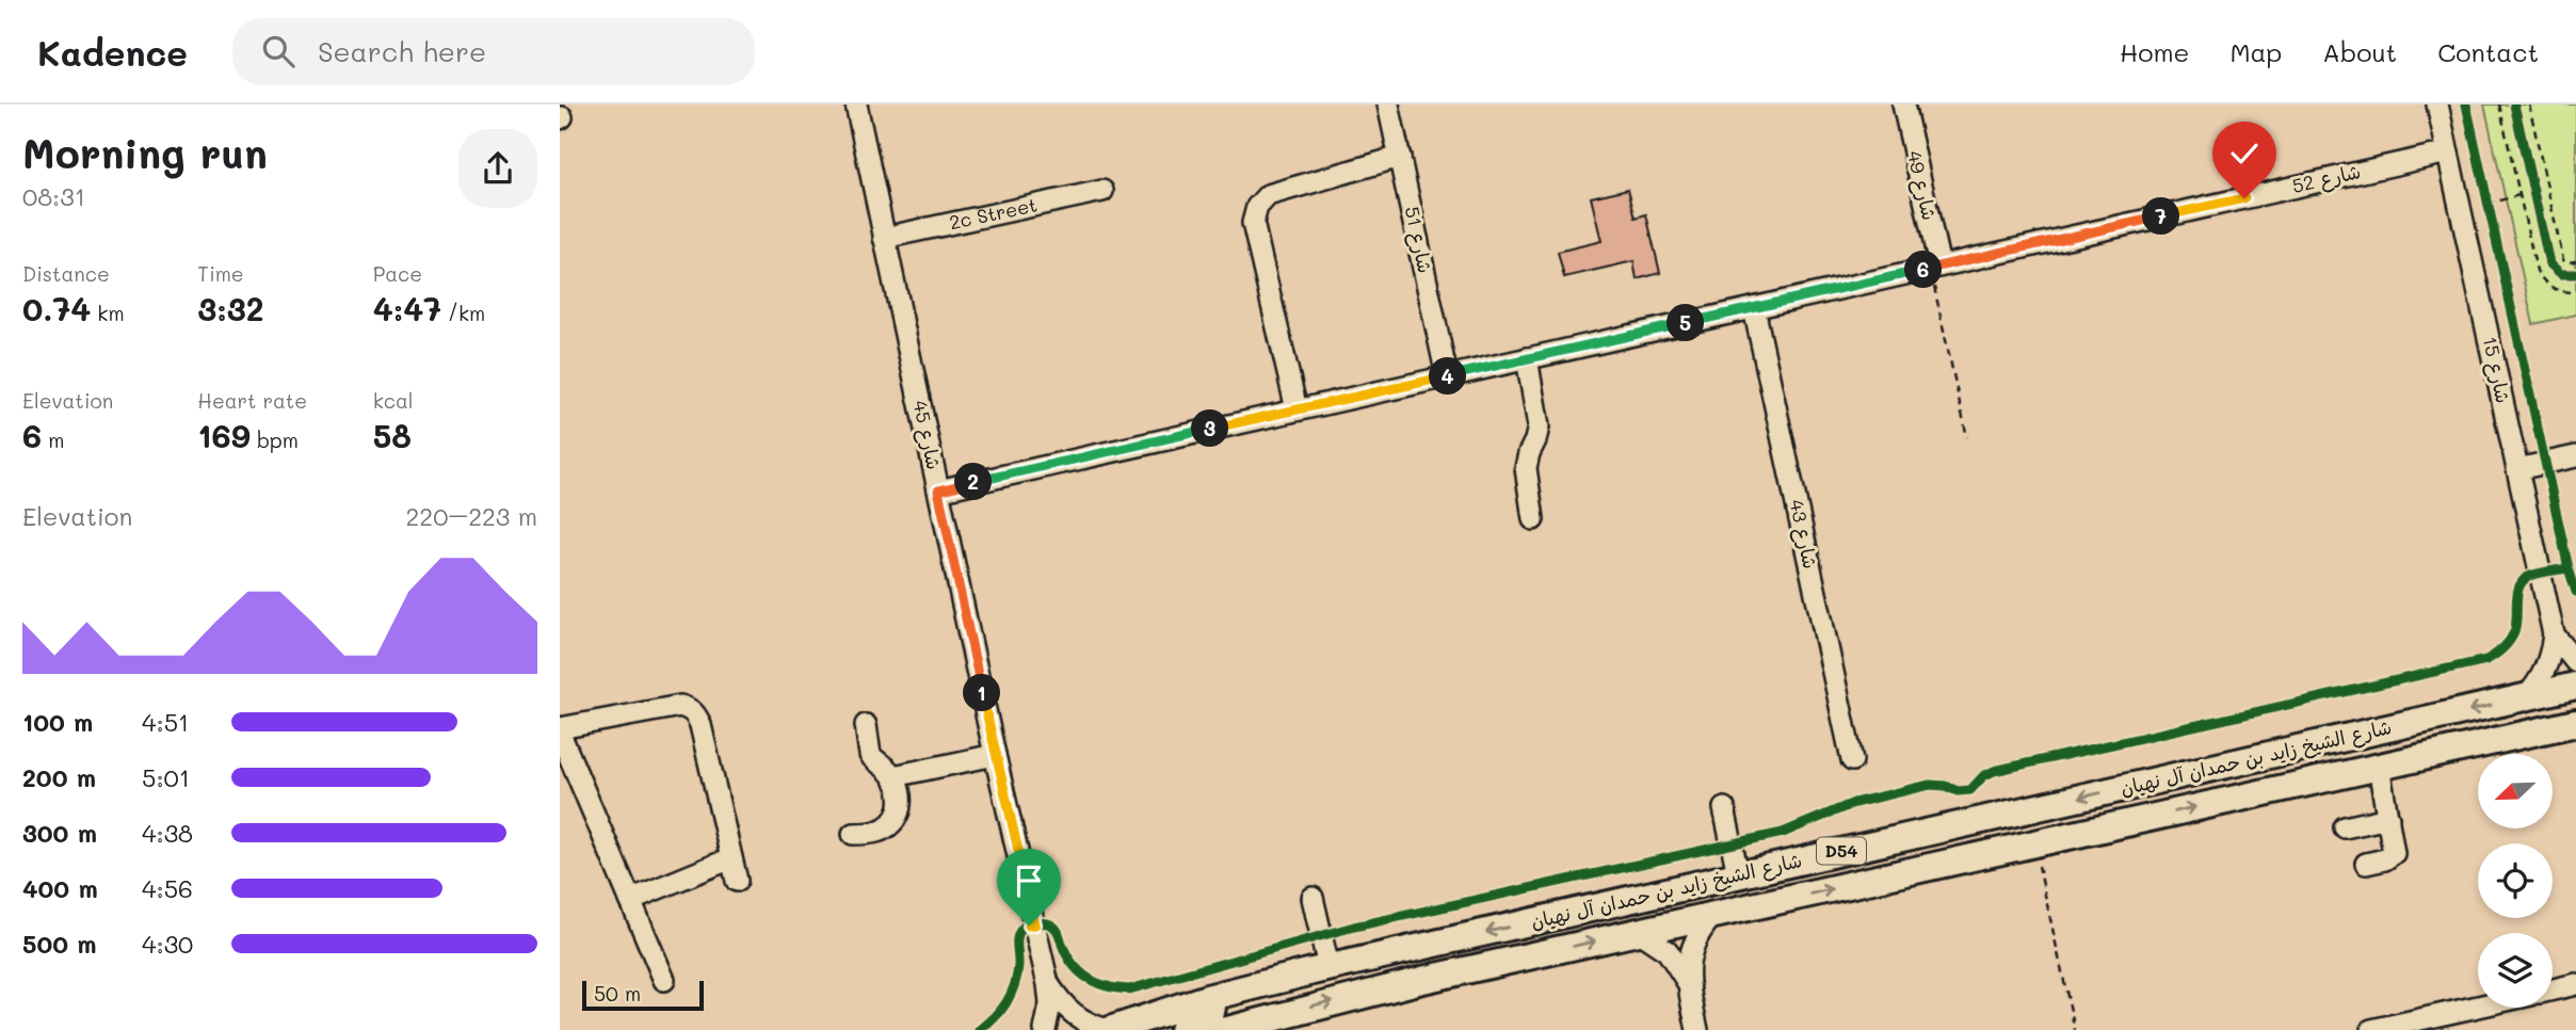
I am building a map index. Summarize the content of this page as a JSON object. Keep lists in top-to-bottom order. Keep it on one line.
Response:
{"streets":{"main road":["شارع الشيخ زايد بن حمدان آل نهيان","D54"],"street":["شارع 52","شارع 49","2c Street","شارع 51","شارع 15","شارع 45","شارع 43"]},"crossings":[["شارع 52","شارع 49"],["شارع 52","شارع 51"],["شارع 52","شارع 15"],["شارع 52","شارع 45"],["شارع 52","شارع 43"],["2c Street","شارع 45"],["شارع 15","شارع الشيخ زايد بن حمدان آل نهيان"],["شارع 45","شارع الشيخ زايد بن حمدان آل نهيان"]],"scale_bar":"50 m","north":"bottom left","page":{"header":"Kadence","search":"Search here","nav":["Home","Map","About","Contact"],"heading":["Morning run","08:31"],"pins":["7","6","5","4","3","2","1"],"stats":[["Distance","0.74 km"],["Time","3:32"],["Pace","4:47 /km"],["Elevation","6 m"],["Heart rate","169 bpm"],["kcal","58"]],"chart":["Elevation","220–223 m"],"list":[{"name":"100 m","note":"4:51"},{"name":"200 m","note":"5:01"},{"name":"300 m","note":"4:38"},{"name":"400 m","note":"4:56"},{"name":"500 m","note":"4:30"}],"scale":"50 m"}}
